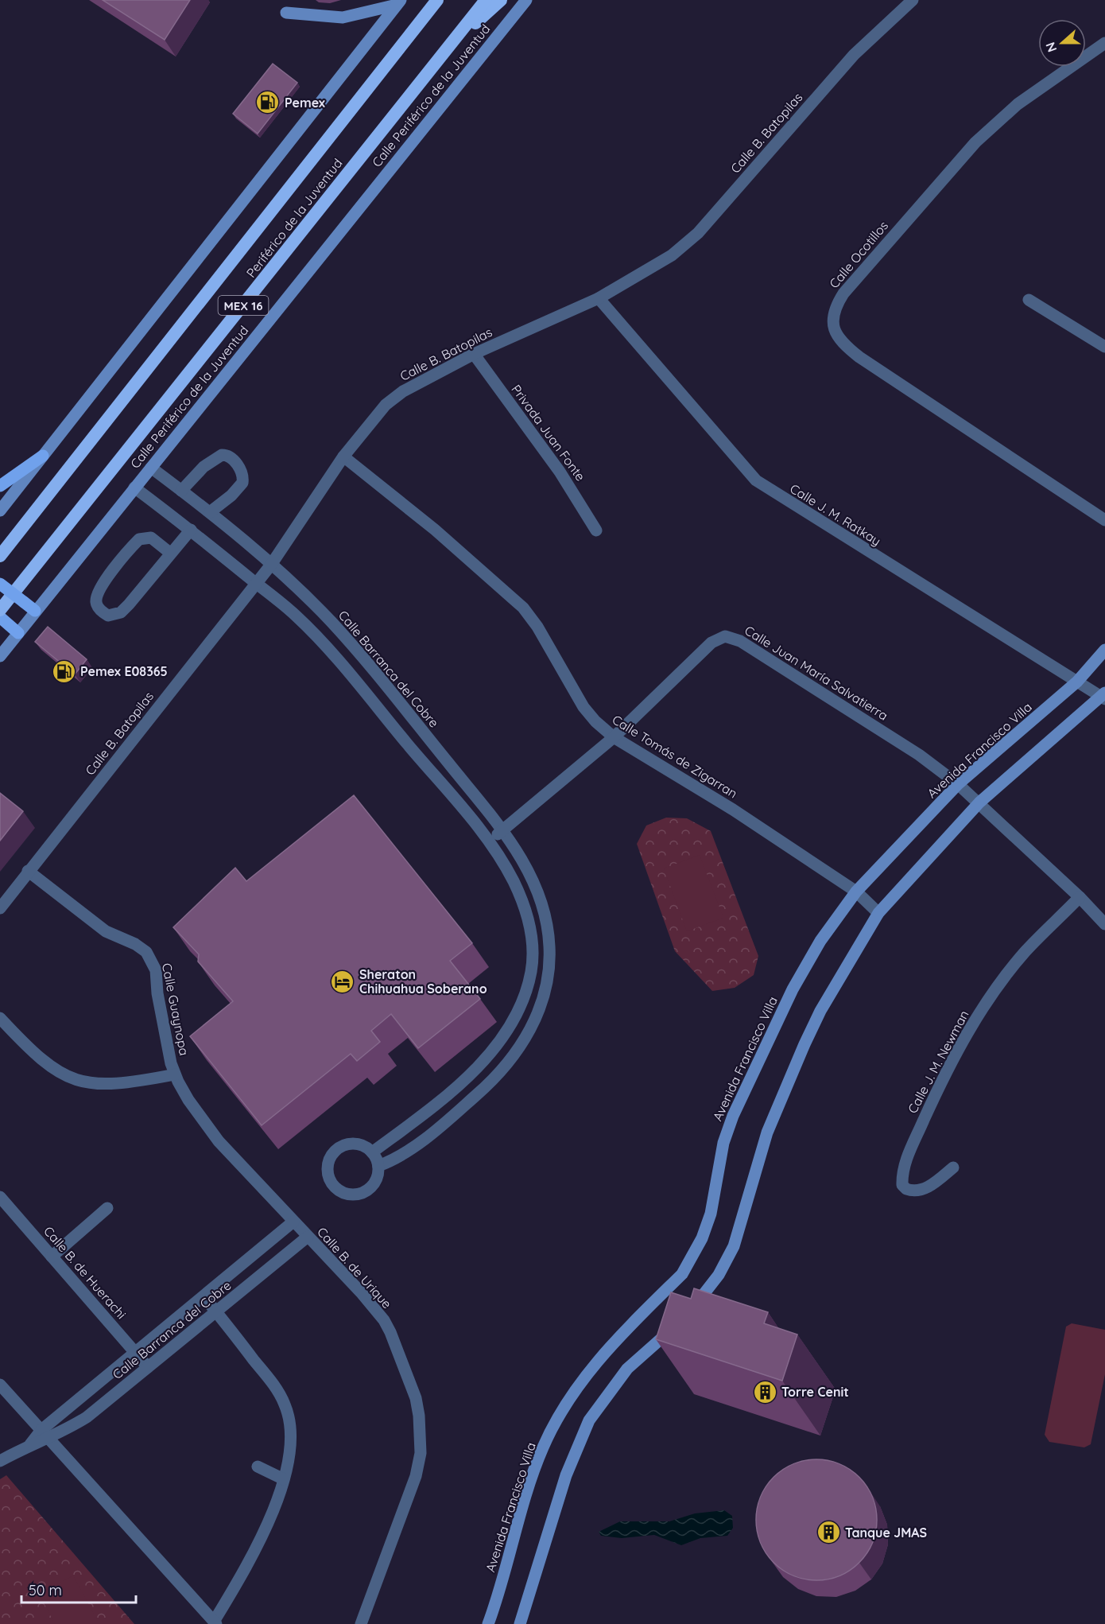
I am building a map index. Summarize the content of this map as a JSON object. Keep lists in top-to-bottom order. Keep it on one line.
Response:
{"streets":{"highway":["Periférico de la Juventud","MEX 16"],"main road":["Calle Periférico de la Juventud","Avenida Francisco Villa"],"street":["Calle B. Batopilas","Calle Ocotillos","Privada Juan Fonte","Calle J. M. Ratkay","Calle Barranca del Cobre","Calle Juan María Salvatierra","Calle Tomás de Zigarran","Calle Guaynopa","Calle J. M. Newman","Calle B. de Urique","Calle B. de Huerachi"]},"crossings":[["Calle Periférico de la Juventud","Calle Barranca del Cobre"],["Calle B. Batopilas","Privada Juan Fonte"],["Calle B. Batopilas","Calle J. M. Ratkay"],["Calle B. Batopilas","Calle Barranca del Cobre"],["Calle B. Batopilas","Calle Tomás de Zigarran"],["Calle B. Batopilas","Calle Guaynopa"],["Calle J. M. Ratkay","Avenida Francisco Villa"],["Calle Barranca del Cobre","Calle Juan María Salvatierra"],["Calle Barranca del Cobre","Calle B. de Urique"],["Calle Barranca del Cobre","Calle B. de Huerachi"],["Calle Juan María Salvatierra","Avenida Francisco Villa"],["Calle Juan María Salvatierra","Calle Tomás de Zigarran"],["Calle Juan María Salvatierra","Calle J. M. Newman"],["Avenida Francisco Villa","Calle Tomás de Zigarran"],["Calle Guaynopa","Calle B. de Urique"]],"places":{"fuel station":["Pemex","Pemex E08365"],"hotel":["Sheraton Chihuahua Soberano"],"building":["Torre Cenit","Tanque JMAS"]},"scale_bar":"50 m","north":"left"}
